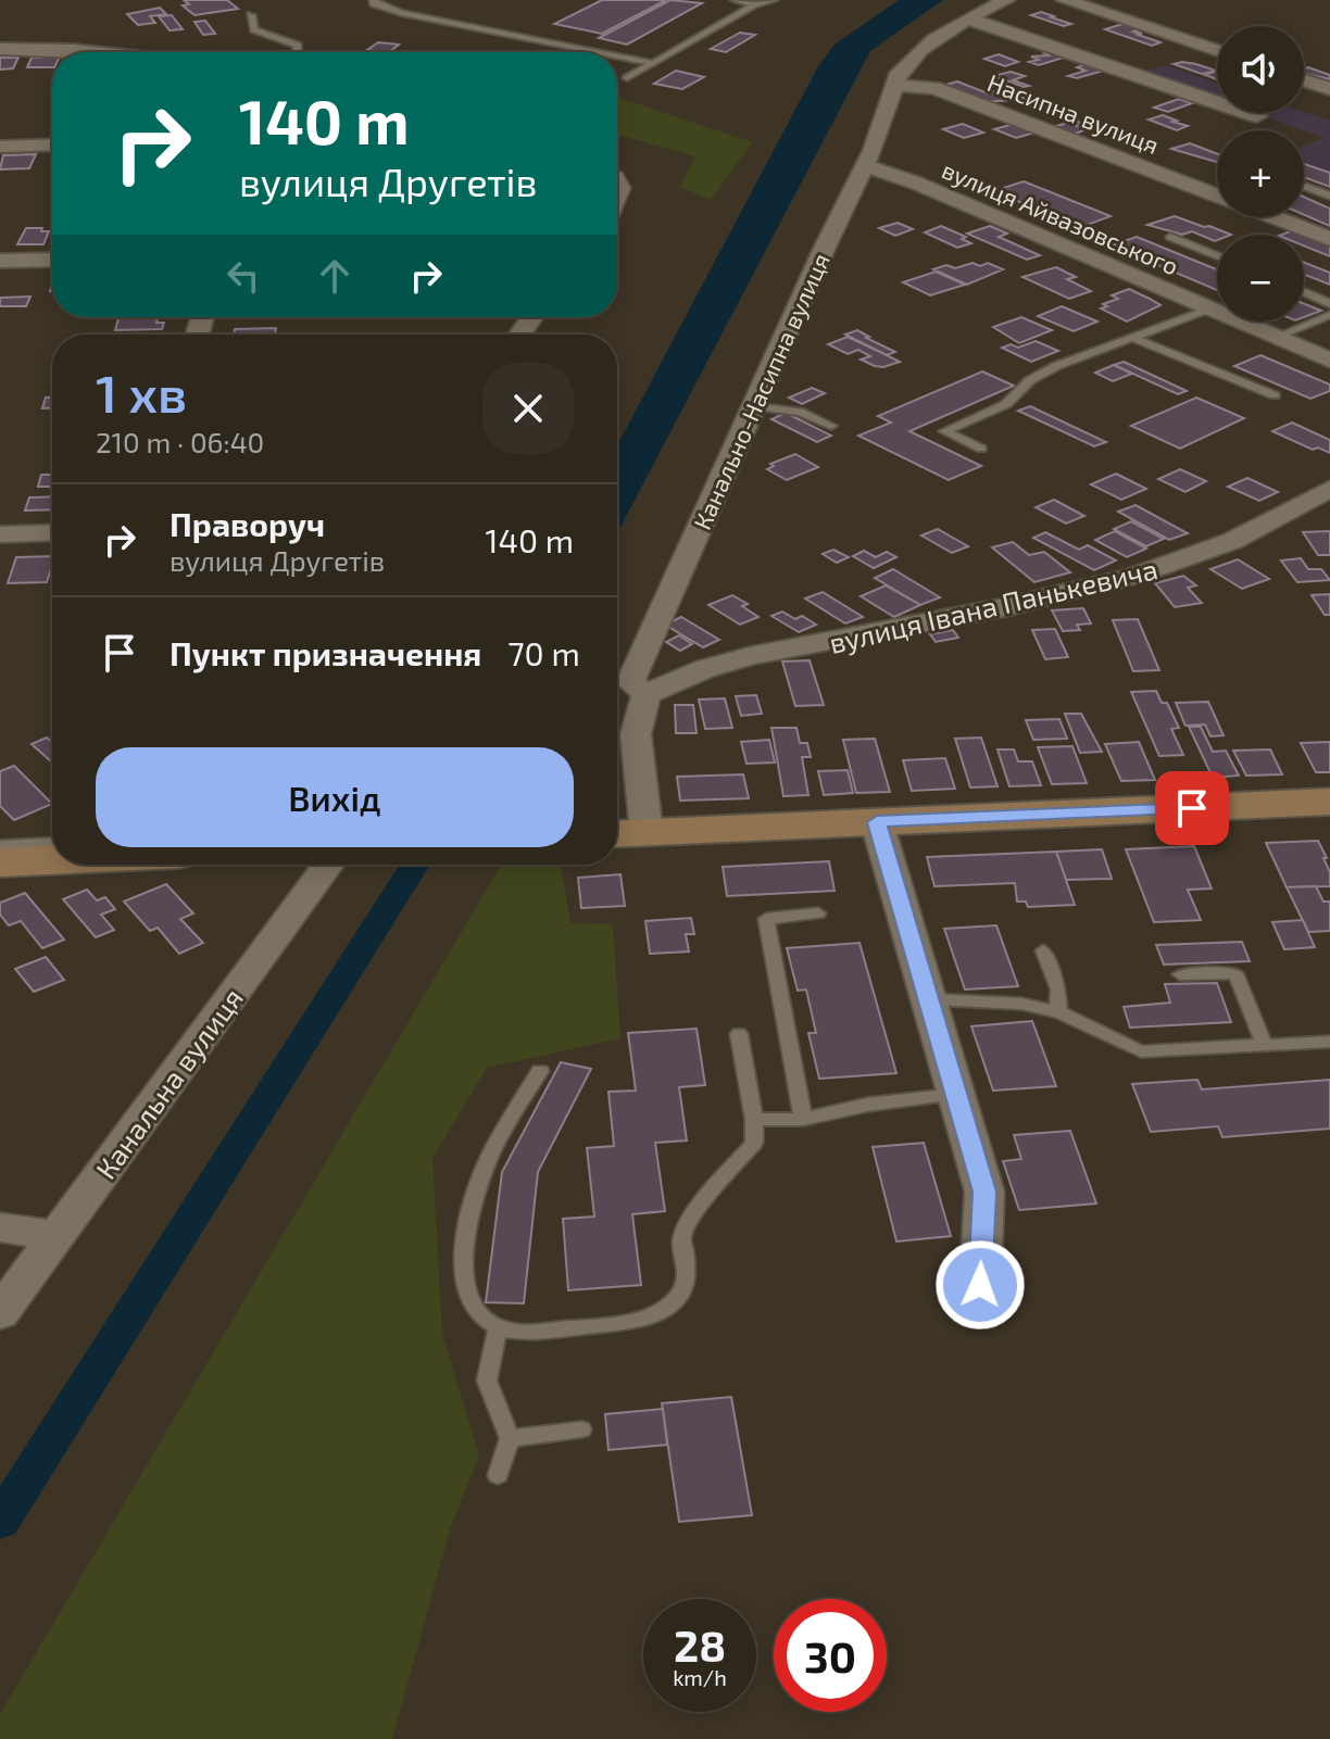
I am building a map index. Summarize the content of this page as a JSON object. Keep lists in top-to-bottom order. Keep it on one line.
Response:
{"streets":{"street":["Насипна вулиця","вулиця Айвазовського","Канально-Насипна вулиця","вулиця Івана Панькевича","Канальна вулиця"]},"crossings":[["Насипна вулиця","Канально-Насипна вулиця"],["вулиця Айвазовського","Канально-Насипна вулиця"],["Канально-Насипна вулиця","вулиця Івана Панькевича"]],"page":{"map_buttons":["+","−"],"turn":["140 m","вулиця Другетів"],"heading":["1 хв","210 m · 06:40"],"list":[{"name":"Праворуч","note":"вулиця Другетів","value":"140 m"},{"name":"Пункт призначення","value":"70 m"}],"buttons":"Вихід","speed":"28 km/h","limit":"30"}}
